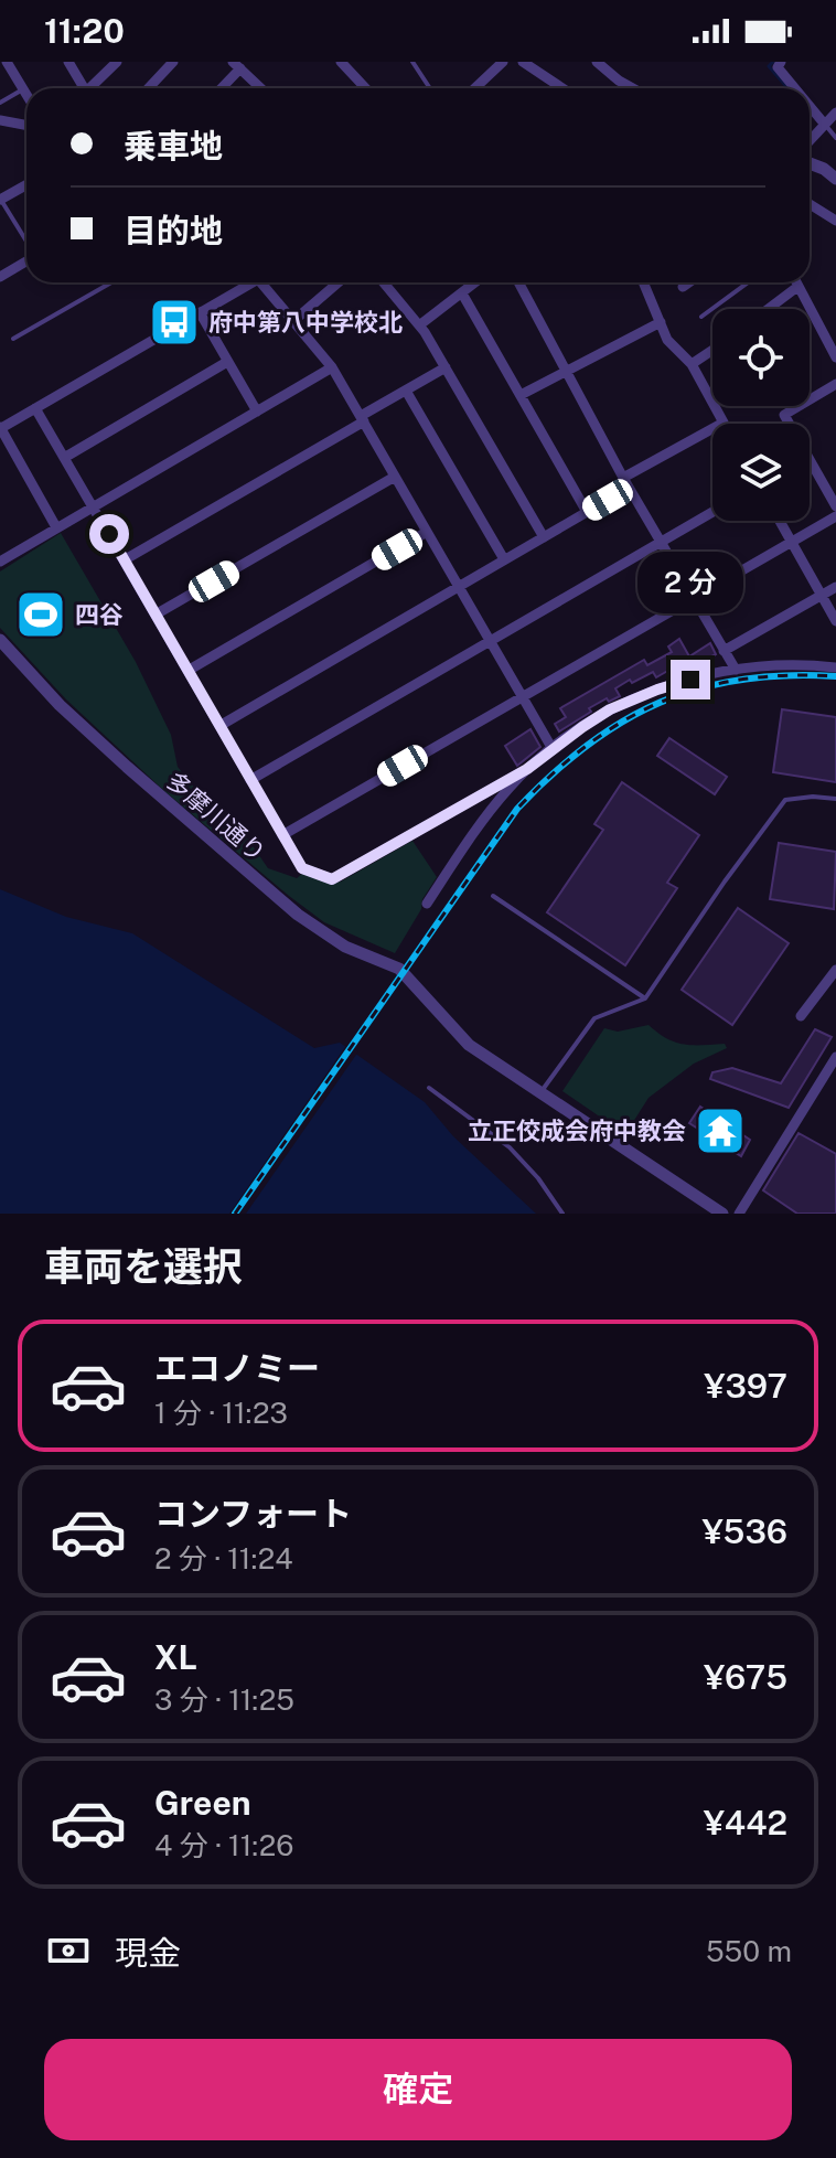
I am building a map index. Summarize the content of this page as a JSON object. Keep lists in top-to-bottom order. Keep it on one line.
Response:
{"streets":{"street":["多摩川通り"]},"places":{"bus stop":["府中第八中学校北"],"sports":["四谷"],"temple":["立正佼成会府中教会"]},"page":{"status":"11:20","banner":["乗車地","目的地"],"bubble":"2 分","heading":"車両を選択","list":[{"name":"エコノミー","note":"1 分 · 11:23","value":"¥397"},{"name":"コンフォート","note":"2 分 · 11:24","value":"¥536"},{"name":"XL","note":"3 分 · 11:25","value":"¥675"},{"name":"Green","note":"4 分 · 11:26","value":"¥442"}],"pay":["現金","550 m"],"buttons":"確定"}}
